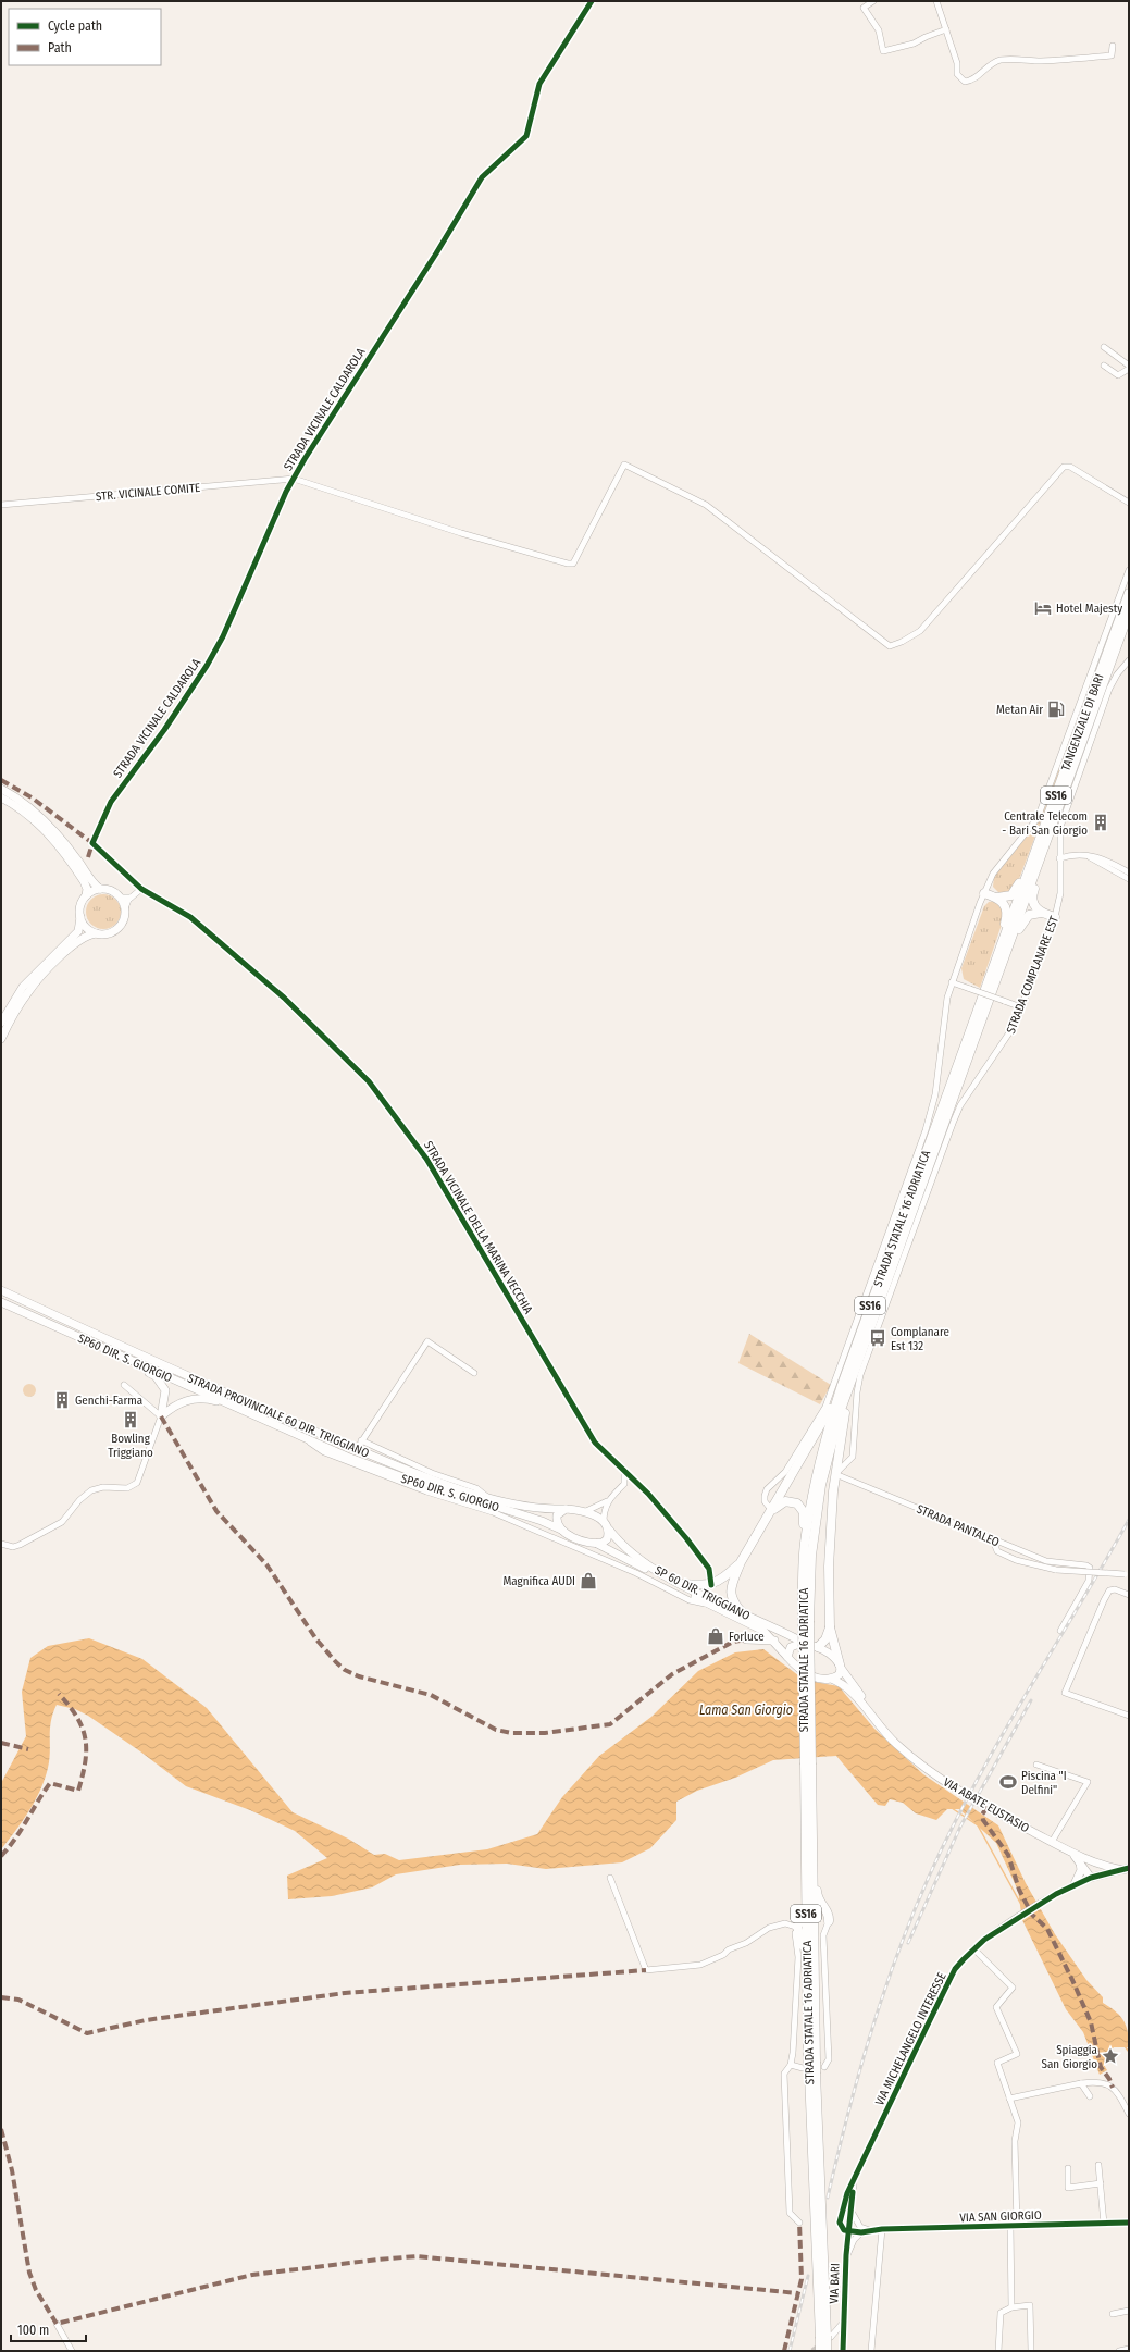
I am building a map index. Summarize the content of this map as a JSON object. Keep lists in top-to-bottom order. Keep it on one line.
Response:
{"streets":{"highway":["TANGENZIALE DI BARI","SS16","STRADA STATALE 16 ADRIATICA"],"main road":["SP60 DIR. S. GIORGIO","STRADA PROVINCIALE 60 DIR. TRIGGIANO","SP 60 DIR. TRIGGIANO","VIA ABATE EUSTASIO","VIA MICHELANGELO INTERESSE"],"street":["STRADA VICINALE CALDAROLA","STR. VICINALE COMITE","STRADA COMPLANARE EST","STRADA VICINALE DELLA MARINA VECCHIA","STRADA PANTALEO","VIA SAN GIORGIO","VIA BARI"]},"crossings":[["STRADA VICINALE CALDAROLA","STR. VICINALE COMITE"],["STRADA VICINALE CALDAROLA","STRADA VICINALE DELLA MARINA VECCHIA"],["TANGENZIALE DI BARI","STRADA STATALE 16 ADRIATICA"],["SS16","STRADA COMPLANARE EST"],["SS16","STRADA STATALE 16 ADRIATICA"],["SS16","STRADA PANTALEO"],["SS16","SP 60 DIR. TRIGGIANO"],["STRADA COMPLANARE EST","STRADA PANTALEO"],["SP 60 DIR. TRIGGIANO","VIA ABATE EUSTASIO"],["VIA ABATE EUSTASIO","VIA MICHELANGELO INTERESSE"],["VIA MICHELANGELO INTERESSE","VIA SAN GIORGIO"],["VIA MICHELANGELO INTERESSE","VIA BARI"],["VIA SAN GIORGIO","VIA BARI"]],"water":["Lama San Giorgio"],"places":{"hotel":["Hotel Majesty"],"fuel station":["Metan Air"],"building":["Centrale Telecom - Bari San Giorgio","Genchi-Farma","Bowling Triggiano"],"bus stop":["Complanare Est 132"],"shop":["Magnifica AUDI","Forluce"],"sports":["Piscina \"I Delfini\""],"place":["Spiaggia San Giorgio"]},"legend":["Cycle path","Path"],"scale_bar":"100 m"}
